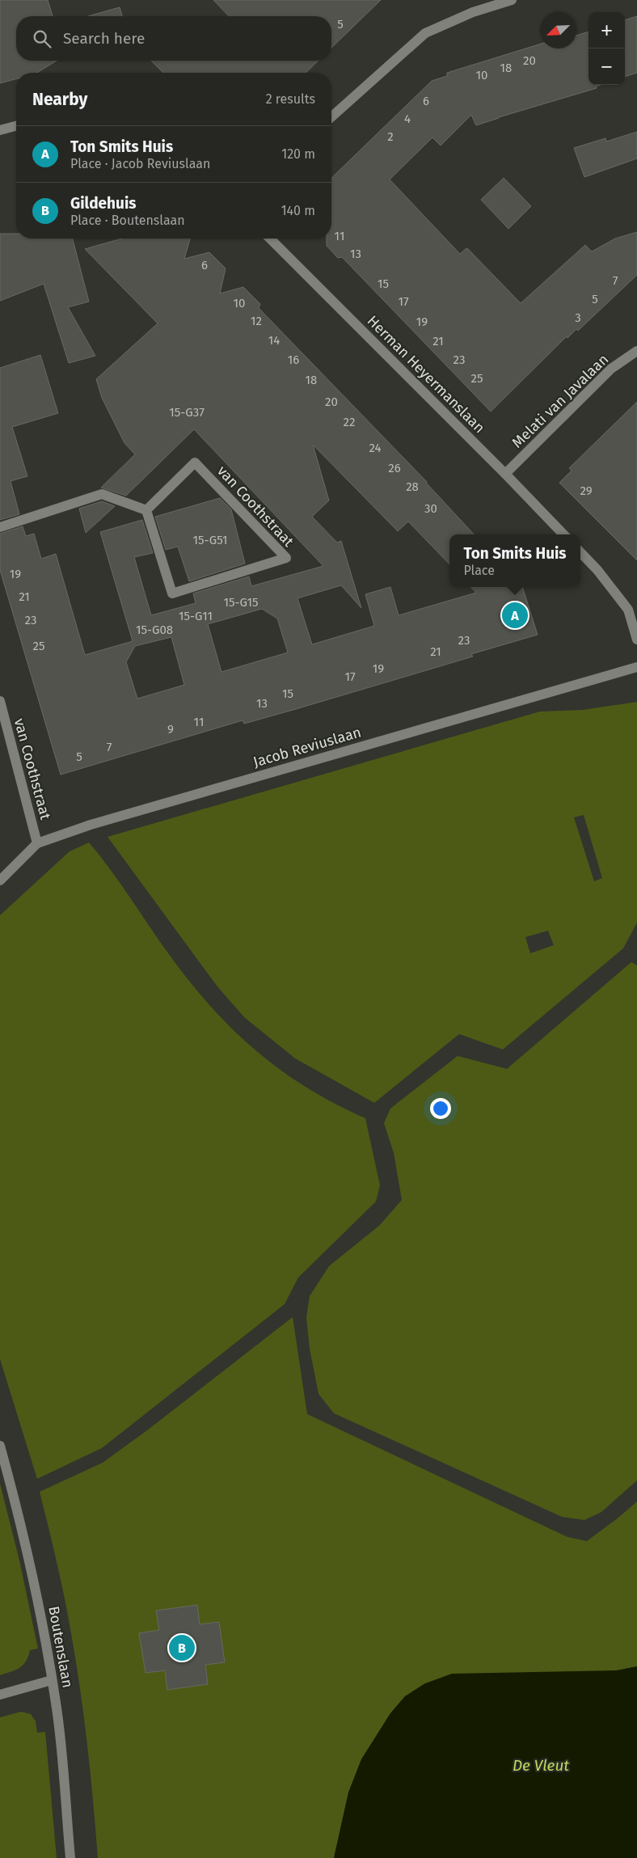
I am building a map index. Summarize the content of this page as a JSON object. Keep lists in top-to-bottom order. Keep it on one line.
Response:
{"streets":{"street":["Herman Heyermanslaan","Melati van Javalaan","van Coothstraat","Jacob Reviuslaan","Boutenslaan"]},"crossings":[["Herman Heyermanslaan","Melati van Javalaan"],["van Coothstraat","Jacob Reviuslaan"]],"water":["De Vleut"],"house_numbers":["5","20","18","10","6","4","2","11","13","6","7","15","5","17","10","3","12","19","14","21","16","23","25","18","20","15-G37","22","24","26","28","29","30","15-G51","19","21","15-G15","15-G11","23","15-G08","23","25","21","19","17","15","13","11","9","7","5"],"north":"bottom left","page":{"map_buttons":["+","−"],"search":"Search here","heading":["Nearby","2 results"],"list":[{"mark":"A","name":"Ton Smits Huis","note":"Place · Jacob Reviuslaan","value":"120 m"},{"mark":"B","name":"Gildehuis","note":"Place · Boutenslaan","value":"140 m"}],"popup":["Ton Smits Huis","Place"],"pins":["A","B"]}}
